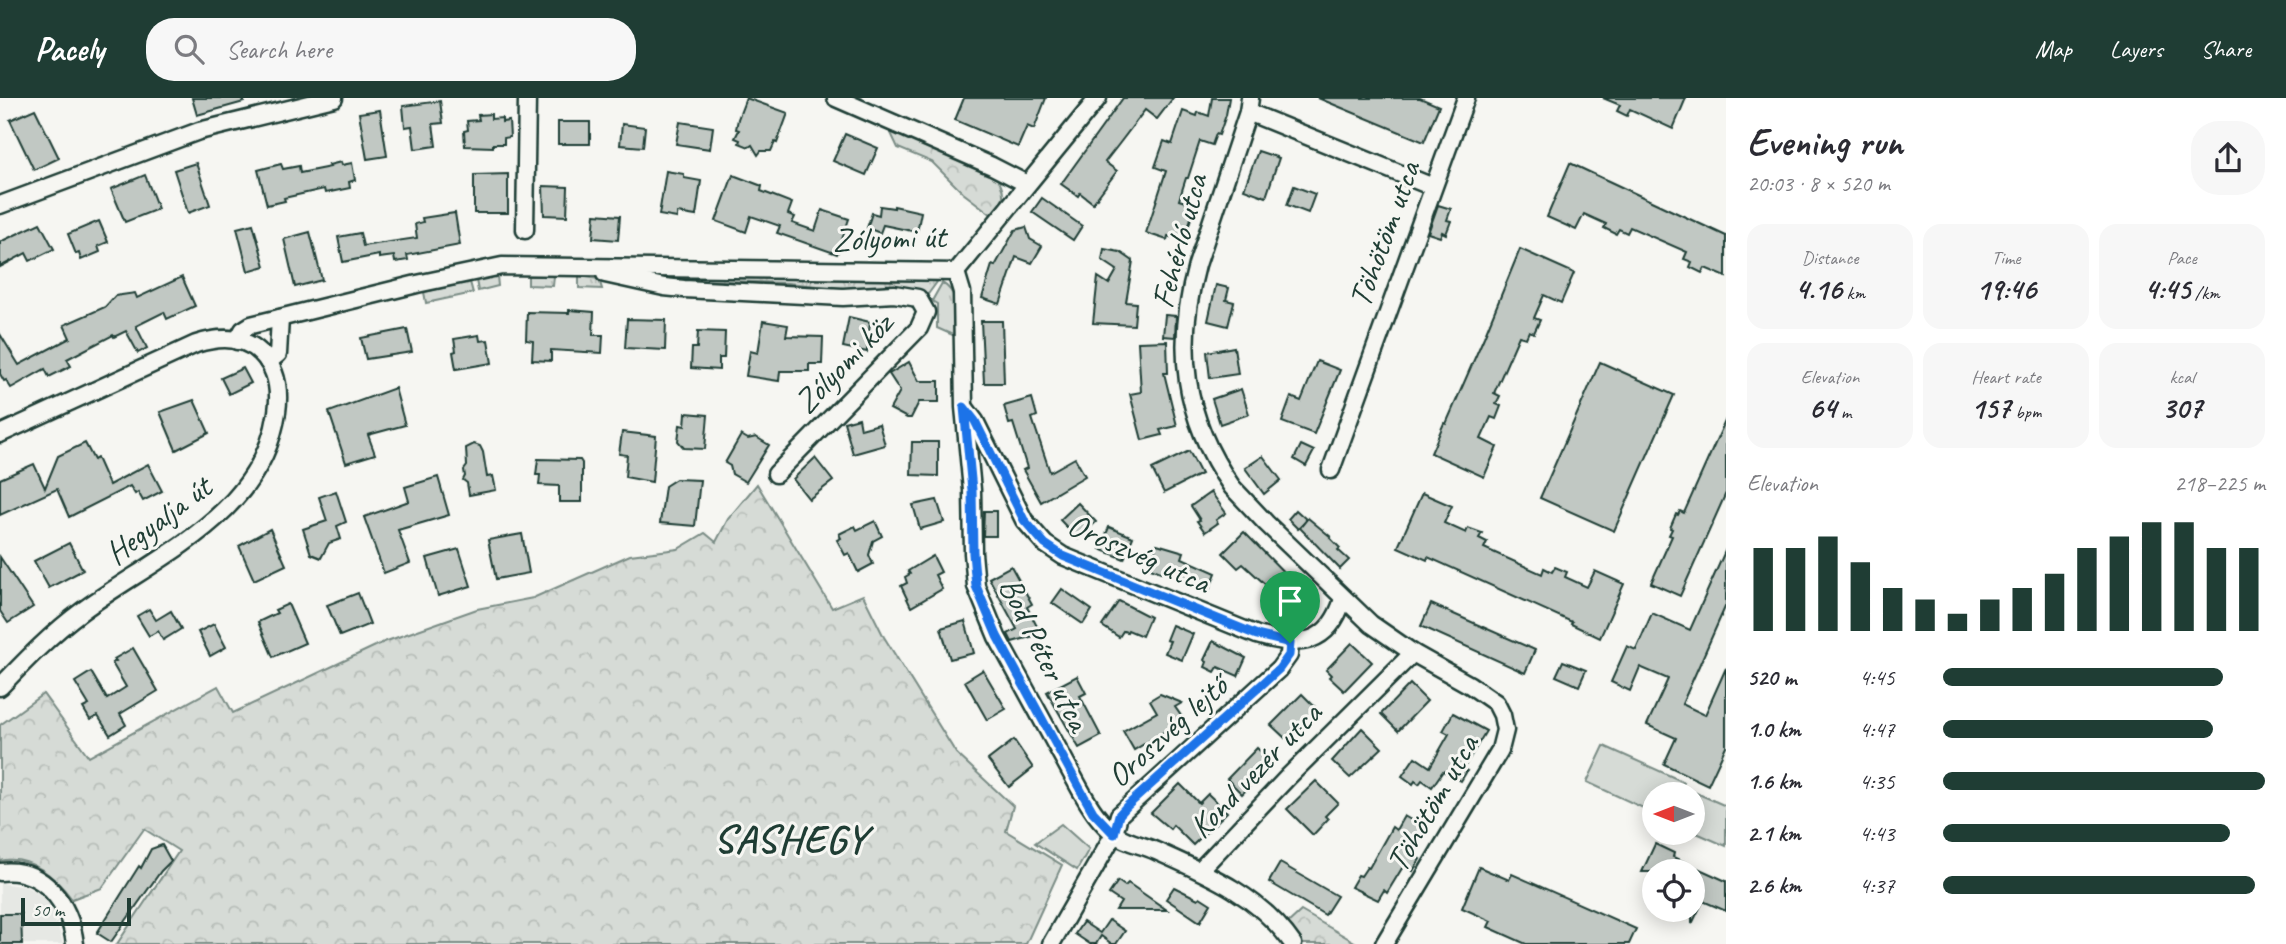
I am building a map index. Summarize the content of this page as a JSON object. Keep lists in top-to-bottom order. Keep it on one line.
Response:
{"streets":{"street":["Töhötöm utca","Zólyomi út","Fehérló utca","Zólyomi köz","Hegyalja út","Oroszvég utca","Bod Péter utca","Oroszvég lejtő","Kond vezér utca"]},"crossings":[["Töhötöm utca","Fehérló utca"],["Töhötöm utca","Kond vezér utca"],["Zólyomi út","Zólyomi köz"],["Zólyomi út","Bod Péter utca"],["Oroszvég utca","Bod Péter utca"],["Oroszvég utca","Oroszvég lejtő"],["Bod Péter utca","Oroszvég lejtő"],["Bod Péter utca","Kond vezér utca"]],"districts":["SASHEGY"],"scale_bar":"50 m","north":"left","page":{"header":"Pacely","search":"Search here","nav":["Map","Layers","Share"],"heading":["Evening run","20:03 · 8 × 520 m"],"stats":[["Distance","4.16 km"],["Time","19:46"],["Pace","4:45 /km"],["Elevation","64 m"],["Heart rate","157 bpm"],["kcal","307"]],"chart":["Elevation","218–225 m"],"list":[{"name":"520 m","note":"4:45"},{"name":"1.0 km","note":"4:47"},{"name":"1.6 km","note":"4:35"},{"name":"2.1 km","note":"4:43"},{"name":"2.6 km","note":"4:37"}],"scale":"50 m"}}
